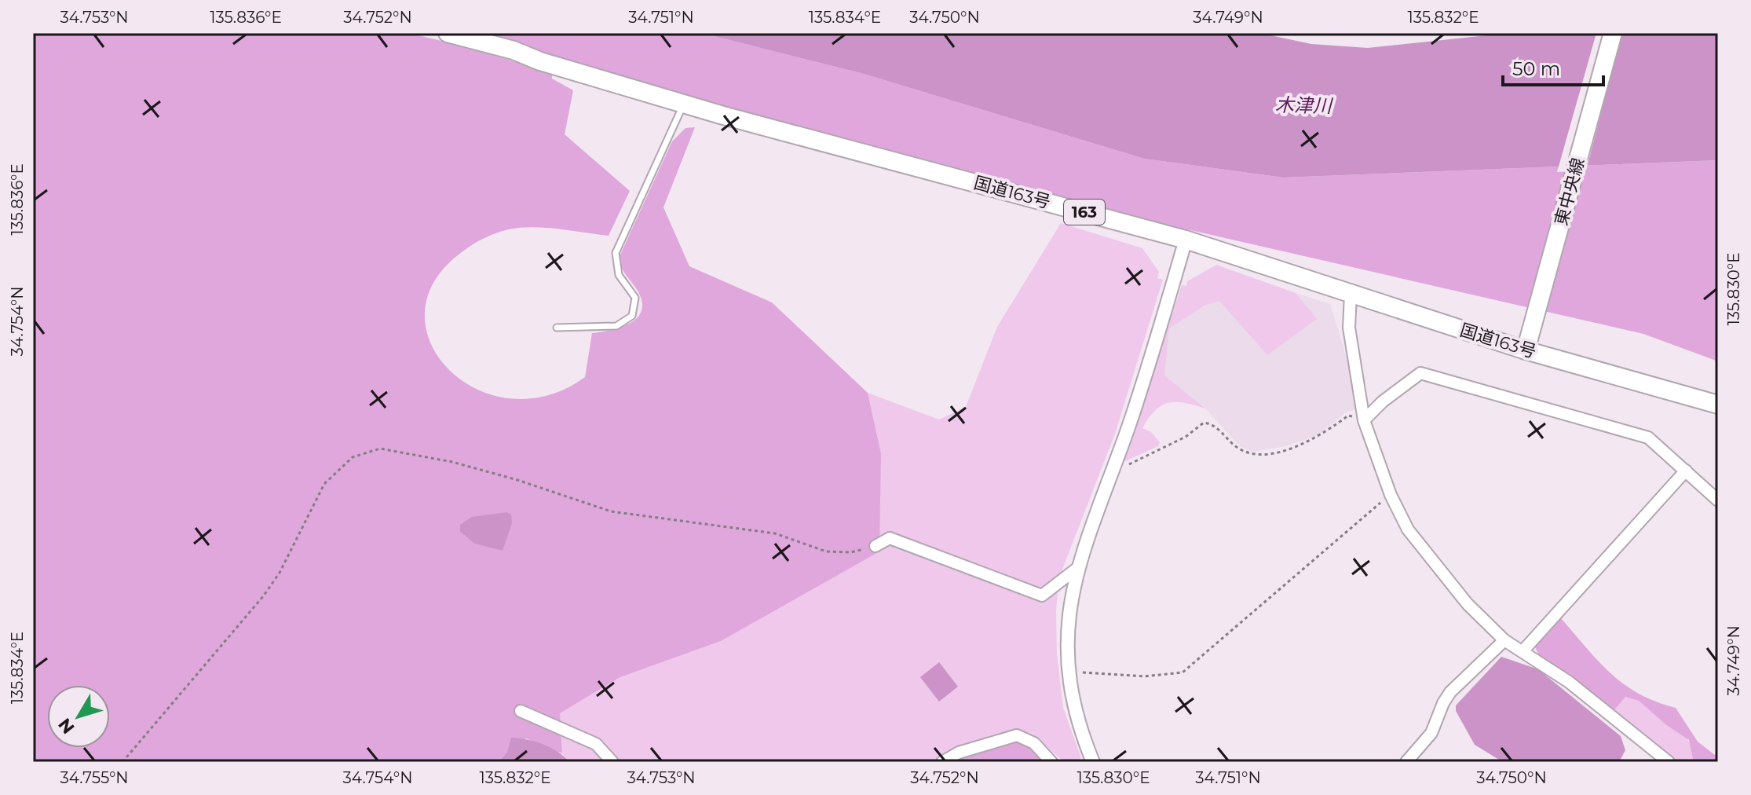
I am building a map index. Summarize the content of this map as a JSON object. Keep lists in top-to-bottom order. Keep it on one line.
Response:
{"streets":{"highway":["東中央線","国道163号","163"]},"crossings":[["東中央線","国道163号"]],"water":["木津川"],"scale_bar":"50 m","north":"bottom left","coordinates":["34.753°N","135.836°E","34.752°N","34.751°N","135.834°E","34.750°N","34.749°N","135.832°E","135.830°E","34.754°N","34.755°N"]}
